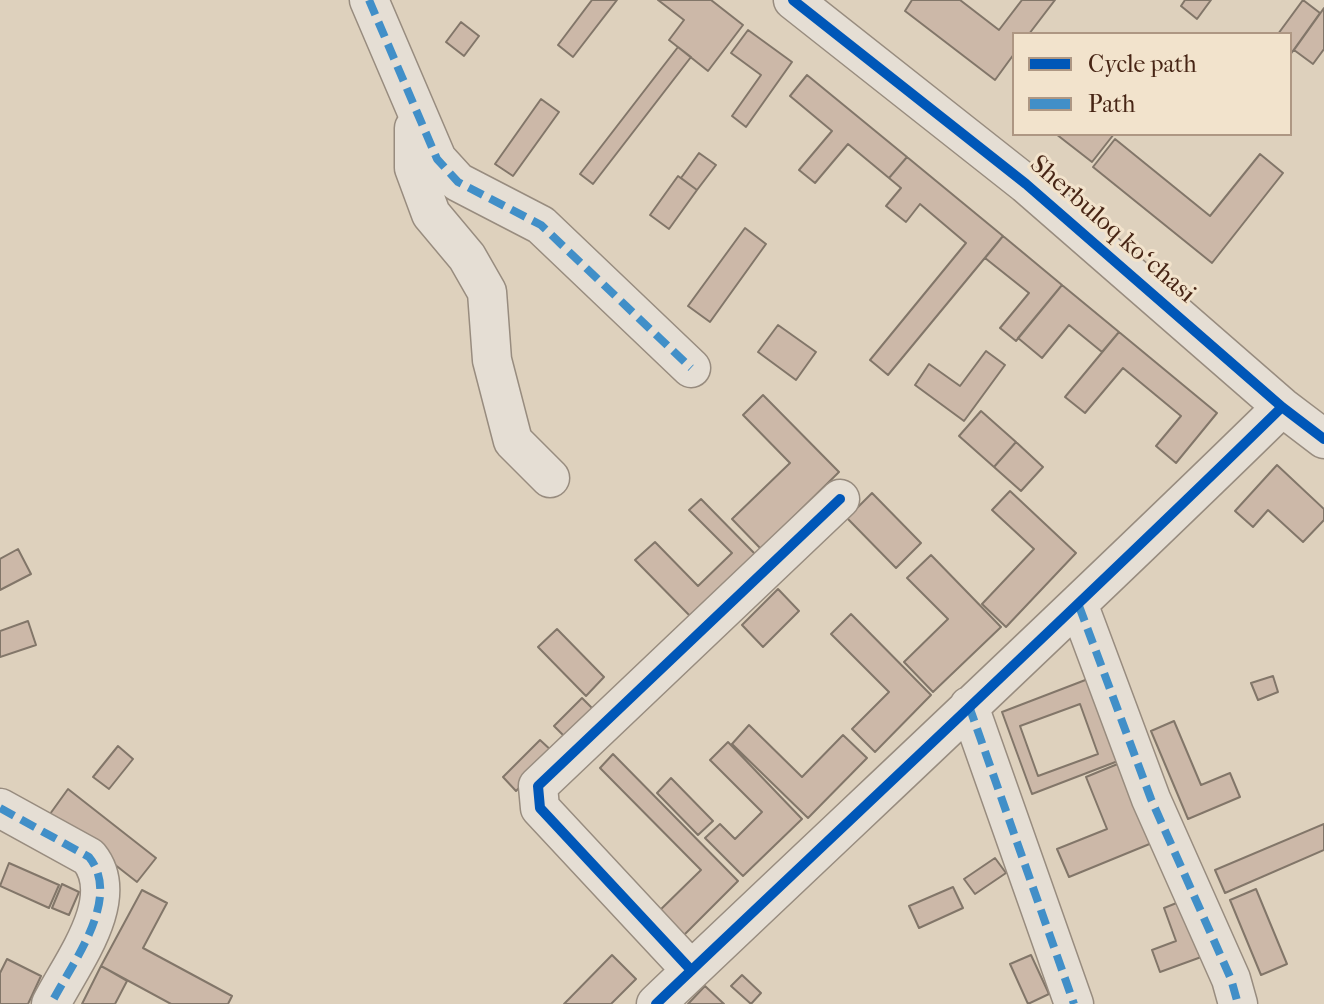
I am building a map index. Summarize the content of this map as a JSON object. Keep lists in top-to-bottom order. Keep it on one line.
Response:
{"streets":{"street":["Sherbuloq koʻchasi"]},"legend":["Cycle path","Path"]}
